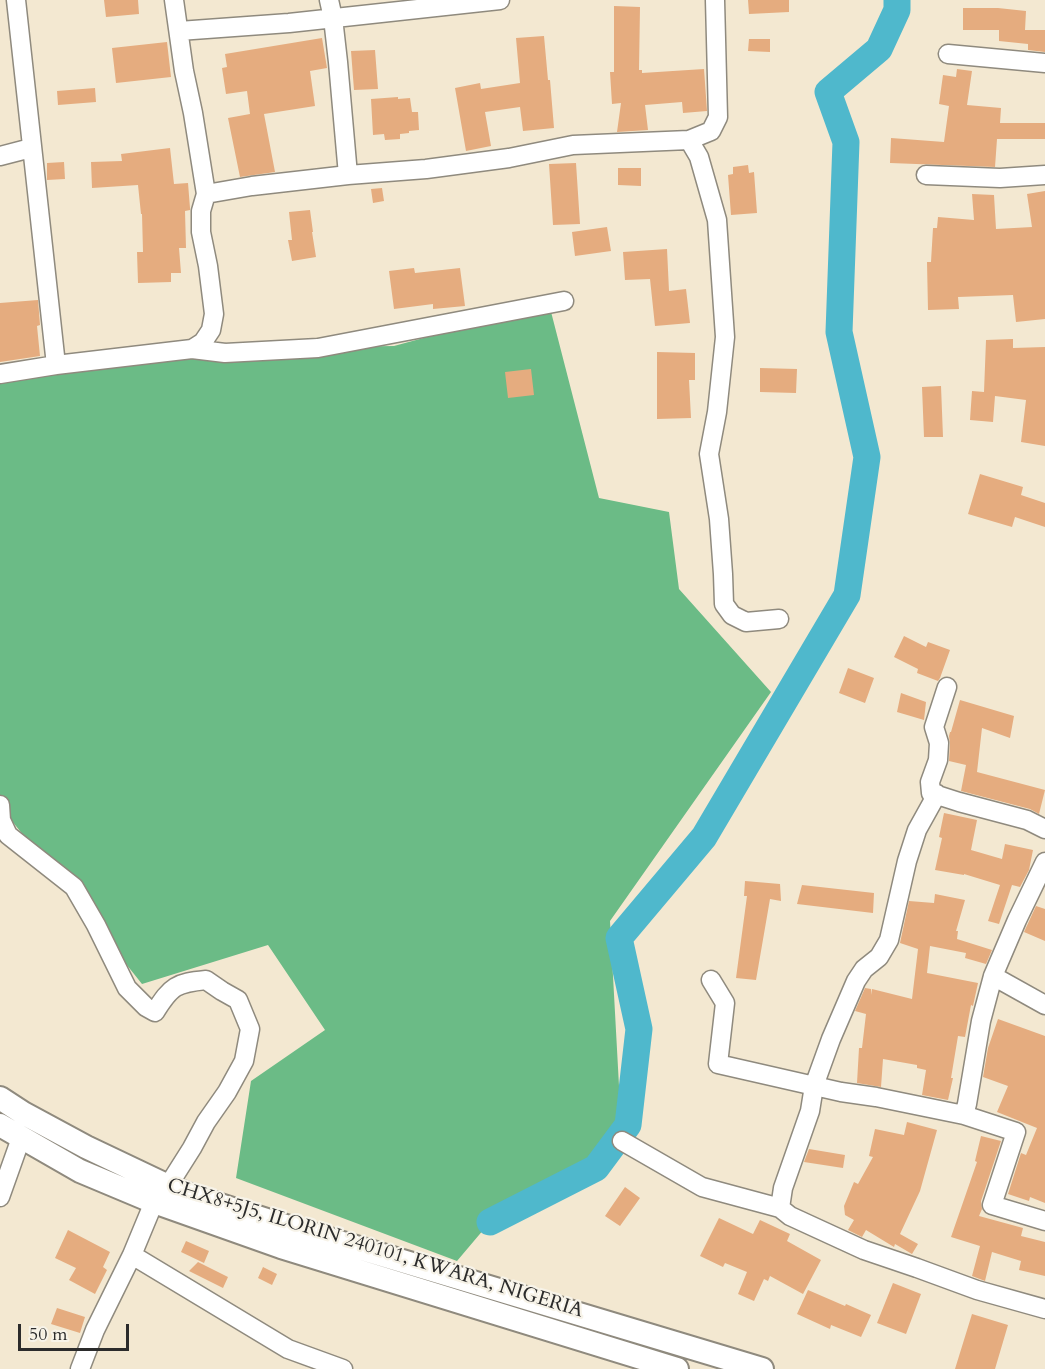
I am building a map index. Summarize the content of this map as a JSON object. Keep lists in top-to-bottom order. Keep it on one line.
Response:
{"streets":{"main road":["CHX8+5J5, ILORIN 240101, KWARA, NIGERIA"]},"scale_bar":"50 m"}
